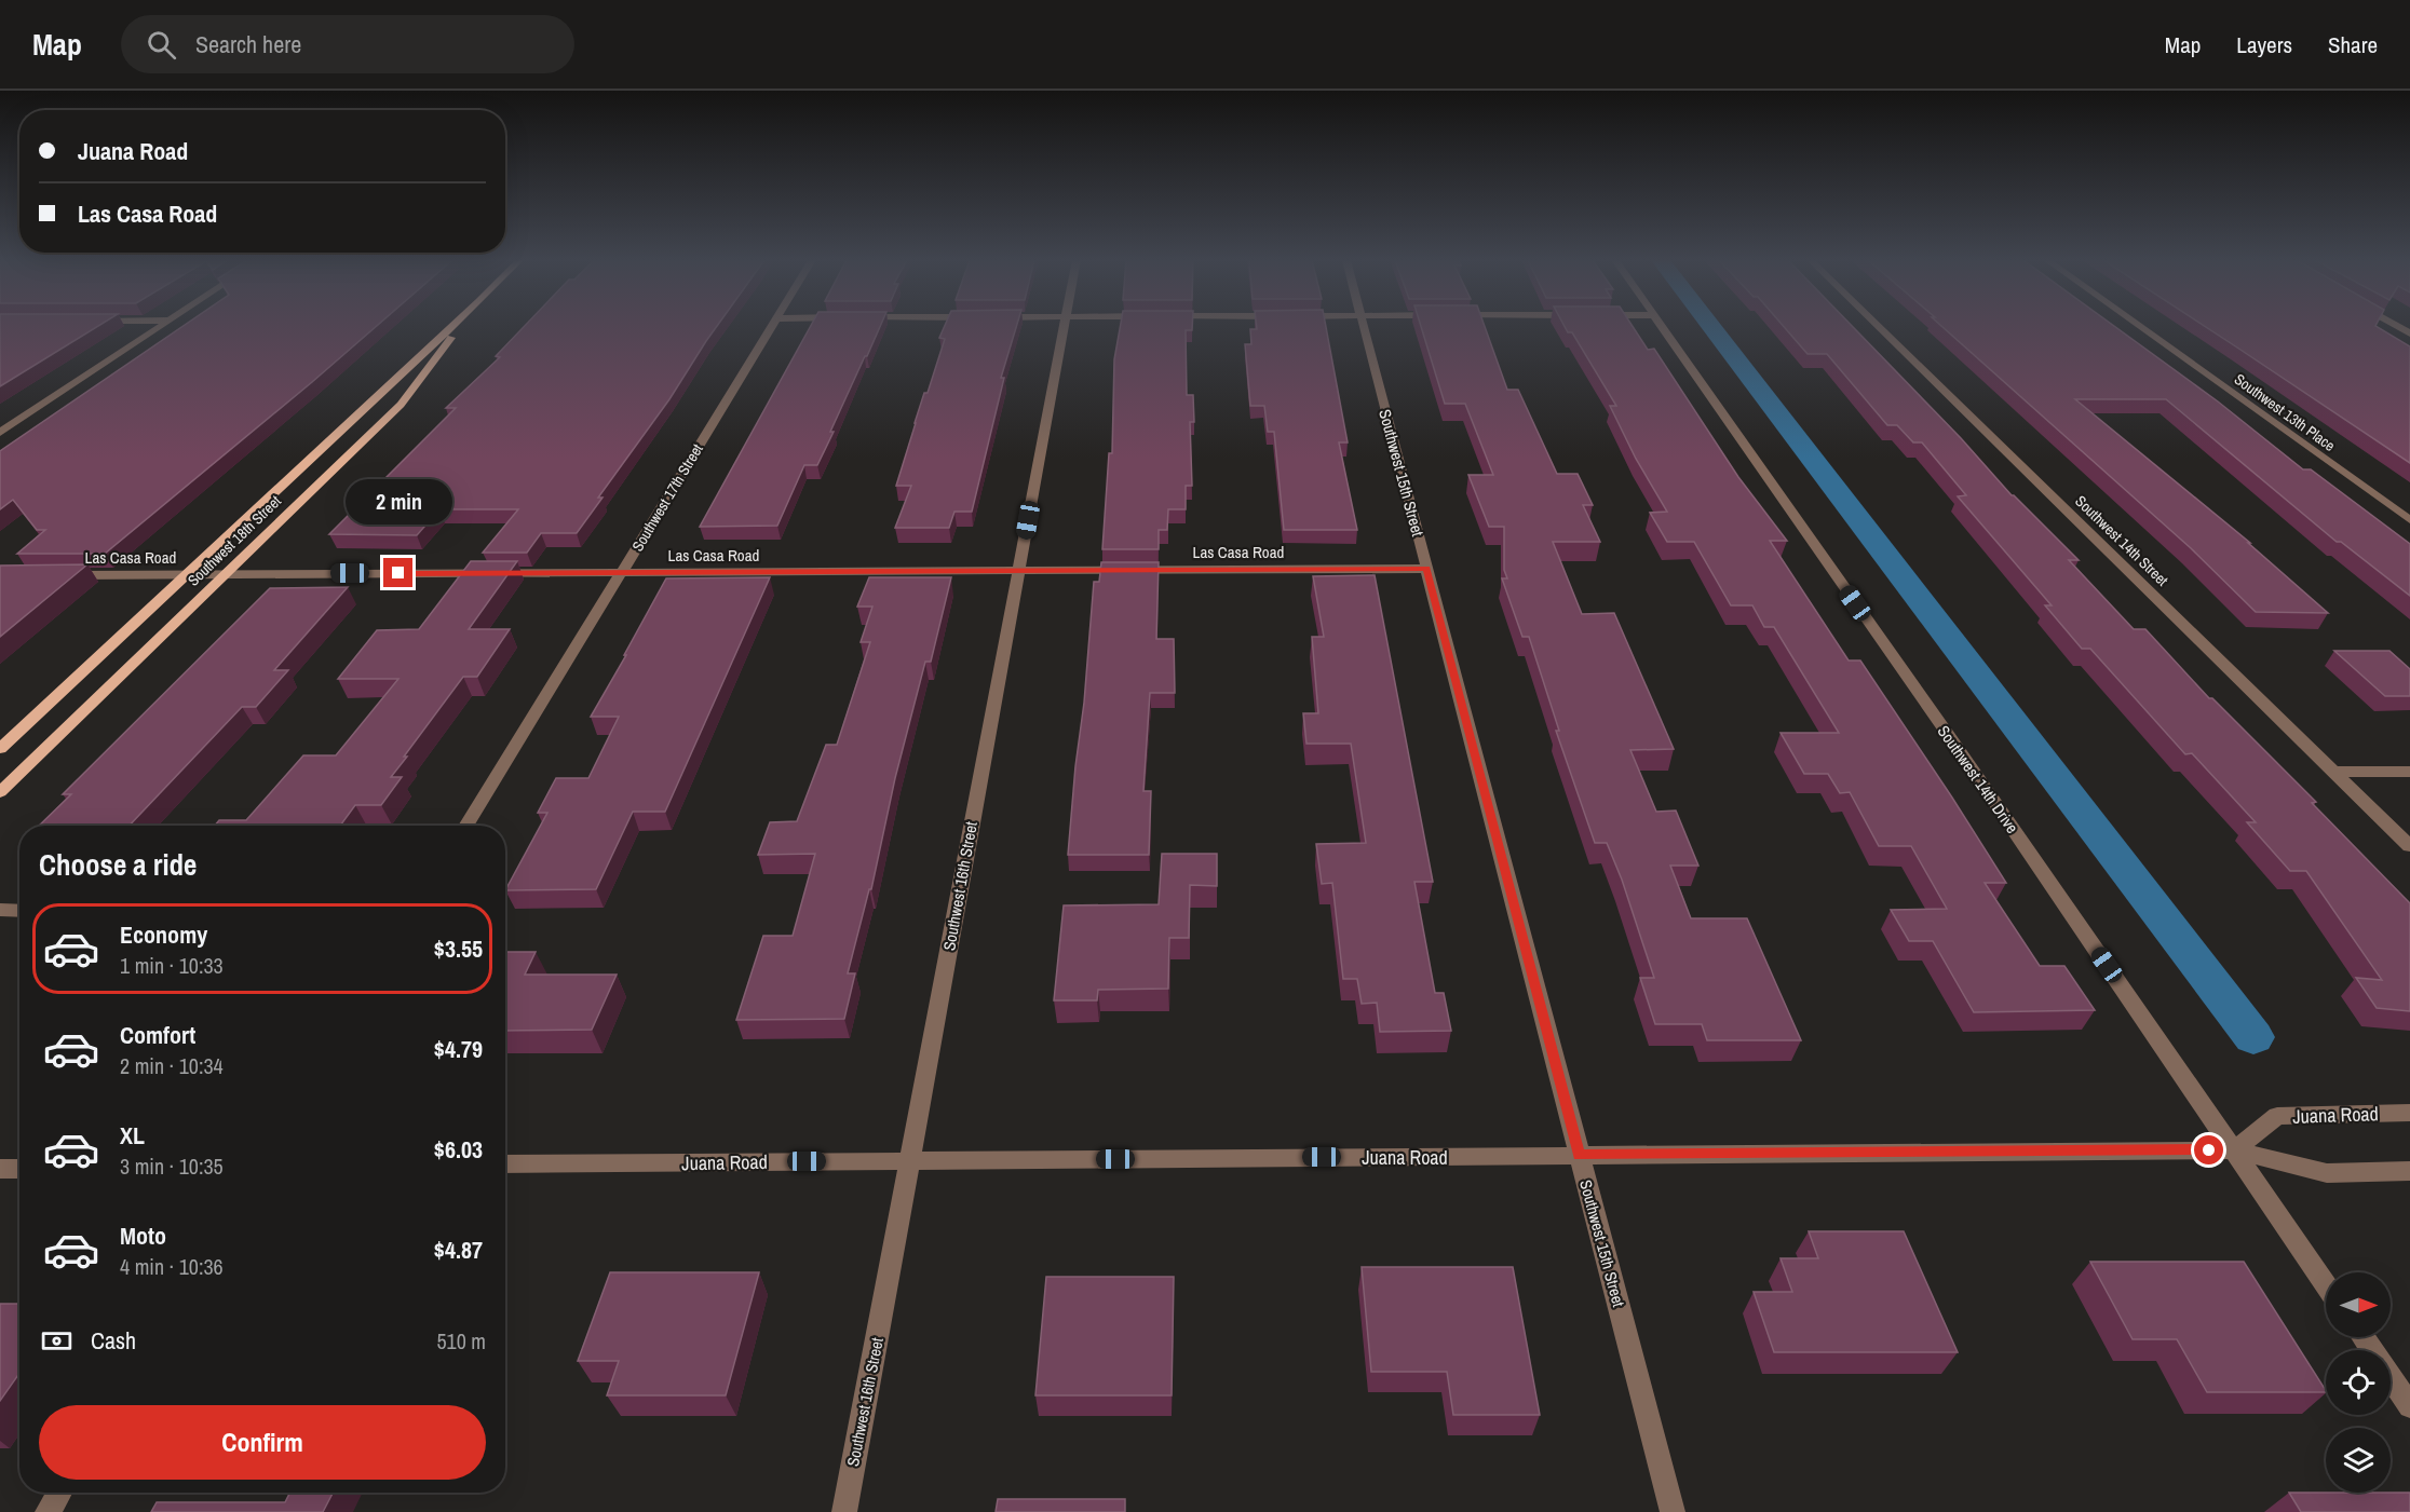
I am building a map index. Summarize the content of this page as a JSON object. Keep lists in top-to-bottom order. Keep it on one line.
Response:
{"streets":{"main road":["Southwest 18th Street"],"street":["Southwest 13th Place","Southwest 15th Street","Southwest 17th Street","Southwest 14th Street","Las Casa Road","Southwest 14th Drive","Southwest 16th Street","Juana Road"]},"crossings":[["Southwest 15th Street","Las Casa Road"],["Southwest 15th Street","Juana Road"],["Southwest 17th Street","Las Casa Road"],["Southwest 18th Street","Las Casa Road"],["Las Casa Road","Southwest 16th Street"],["Southwest 14th Drive","Juana Road"],["Southwest 16th Street","Juana Road"]],"north":"right","page":{"header":"Map","search":"Search here","nav":["Map","Layers","Share"],"banner":["Juana Road","Las Casa Road"],"bubble":"2 min","heading":"Choose a ride","list":[{"name":"Economy","note":"1 min · 10:33","value":"$3.55"},{"name":"Comfort","note":"2 min · 10:34","value":"$4.79"},{"name":"XL","note":"3 min · 10:35","value":"$6.03"},{"name":"Moto","note":"4 min · 10:36","value":"$4.87"}],"pay":["Cash","510 m"],"buttons":"Confirm"}}
